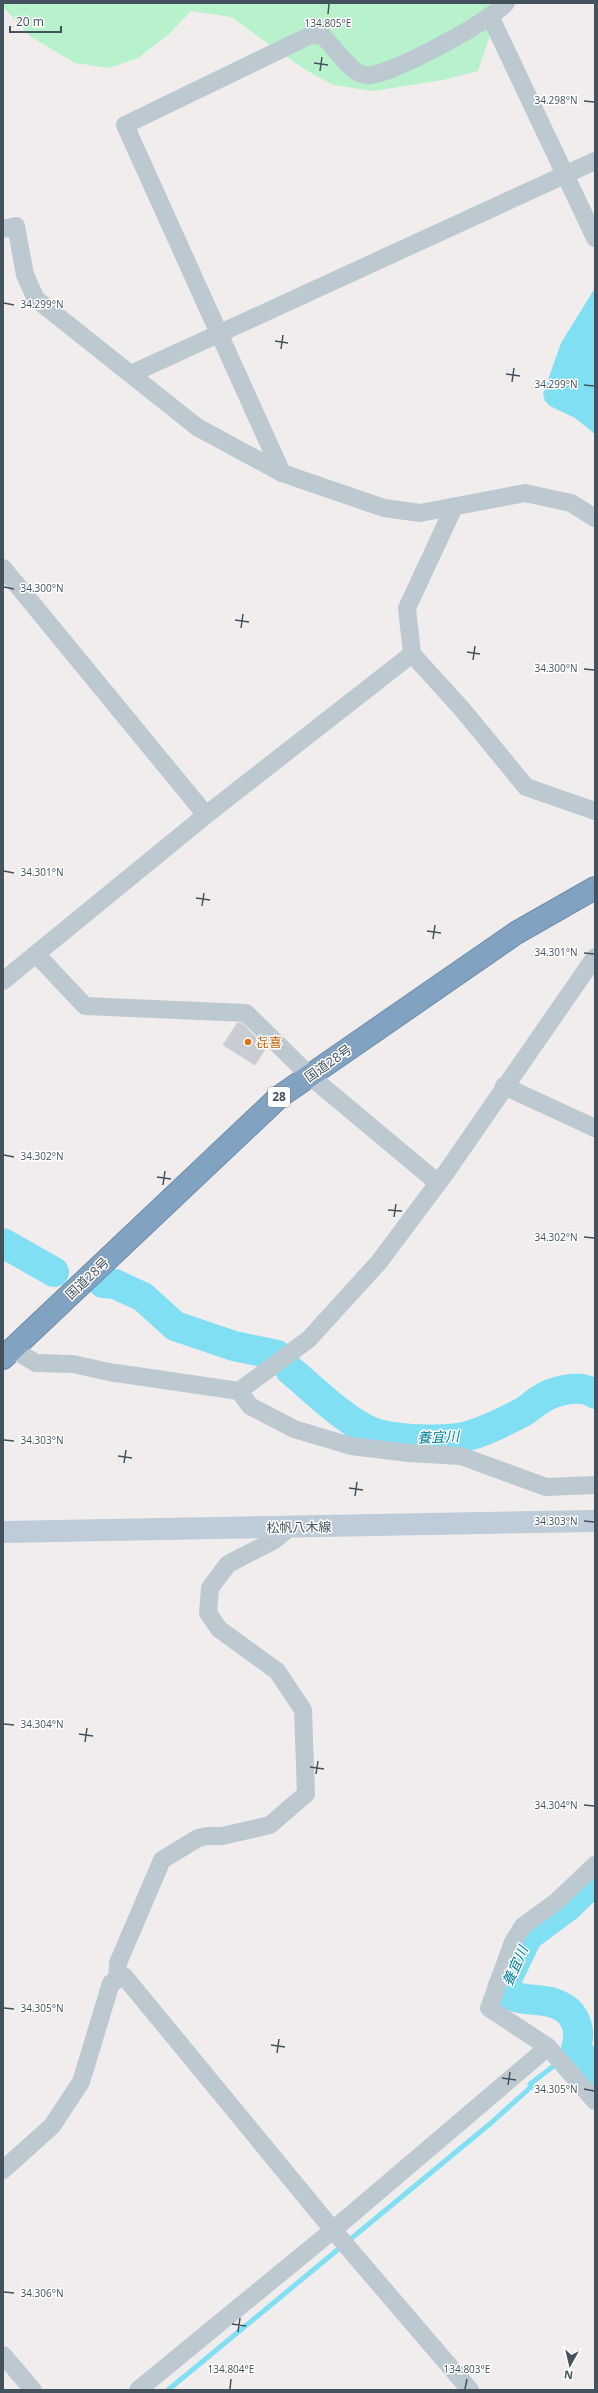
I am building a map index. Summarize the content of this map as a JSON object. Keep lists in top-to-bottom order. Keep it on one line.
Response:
{"streets":{"highway":["国道28号","28"],"main road":["松帆八木線"]},"water":["養宜川"],"places":["㐂喜"],"scale_bar":"20 m","north":"bottom","coordinates":["134.805°E","34.298°N","34.299°N","34.300°N","34.301°N","34.302°N","34.303°N","34.304°N","34.305°N","34.306°N","134.804°E","134.803°E"]}
